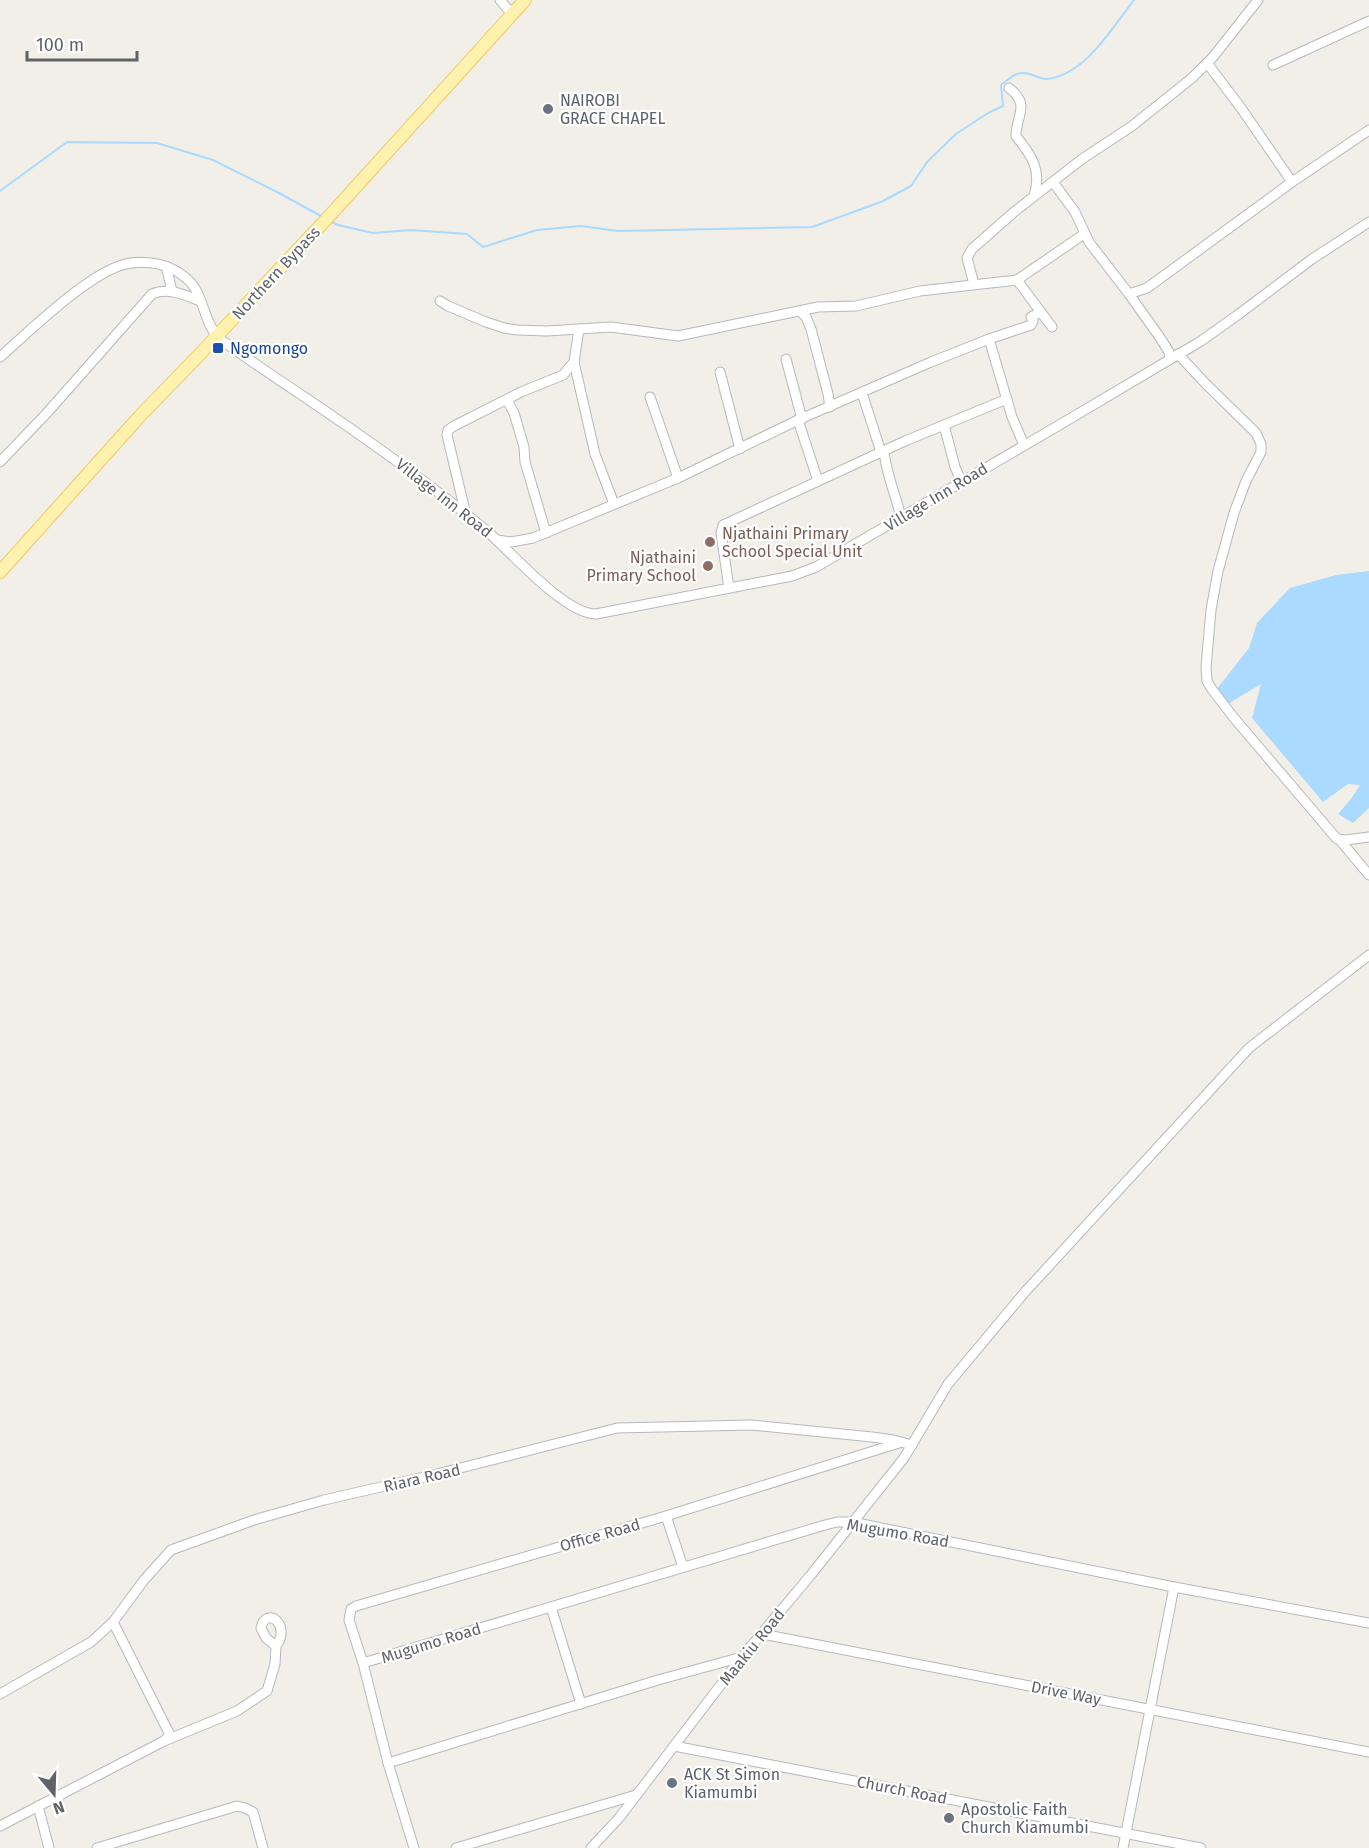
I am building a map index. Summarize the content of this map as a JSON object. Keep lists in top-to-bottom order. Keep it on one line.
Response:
{"streets":{"main road":["Northern Bypass"],"street":["Village Inn Road","Riara Road","Mugumo Road","Office Road","Maakiu Road","Drive Way","Church Road"]},"crossings":[["Northern Bypass","Village Inn Road"],["Riara Road","Office Road"],["Riara Road","Maakiu Road"],["Mugumo Road","Office Road"],["Mugumo Road","Maakiu Road"],["Office Road","Maakiu Road"],["Maakiu Road","Drive Way"],["Maakiu Road","Church Road"]],"places":{"other":["NAIROBI GRACE CHAPEL","Njathaini Primary School Special Unit","Njathaini Primary School","ACK St Simon Kiamumbi","Apostolic Faith Church Kiamumbi"],"transit":["Ngomongo"]},"scale_bar":"100 m","north":"bottom"}
